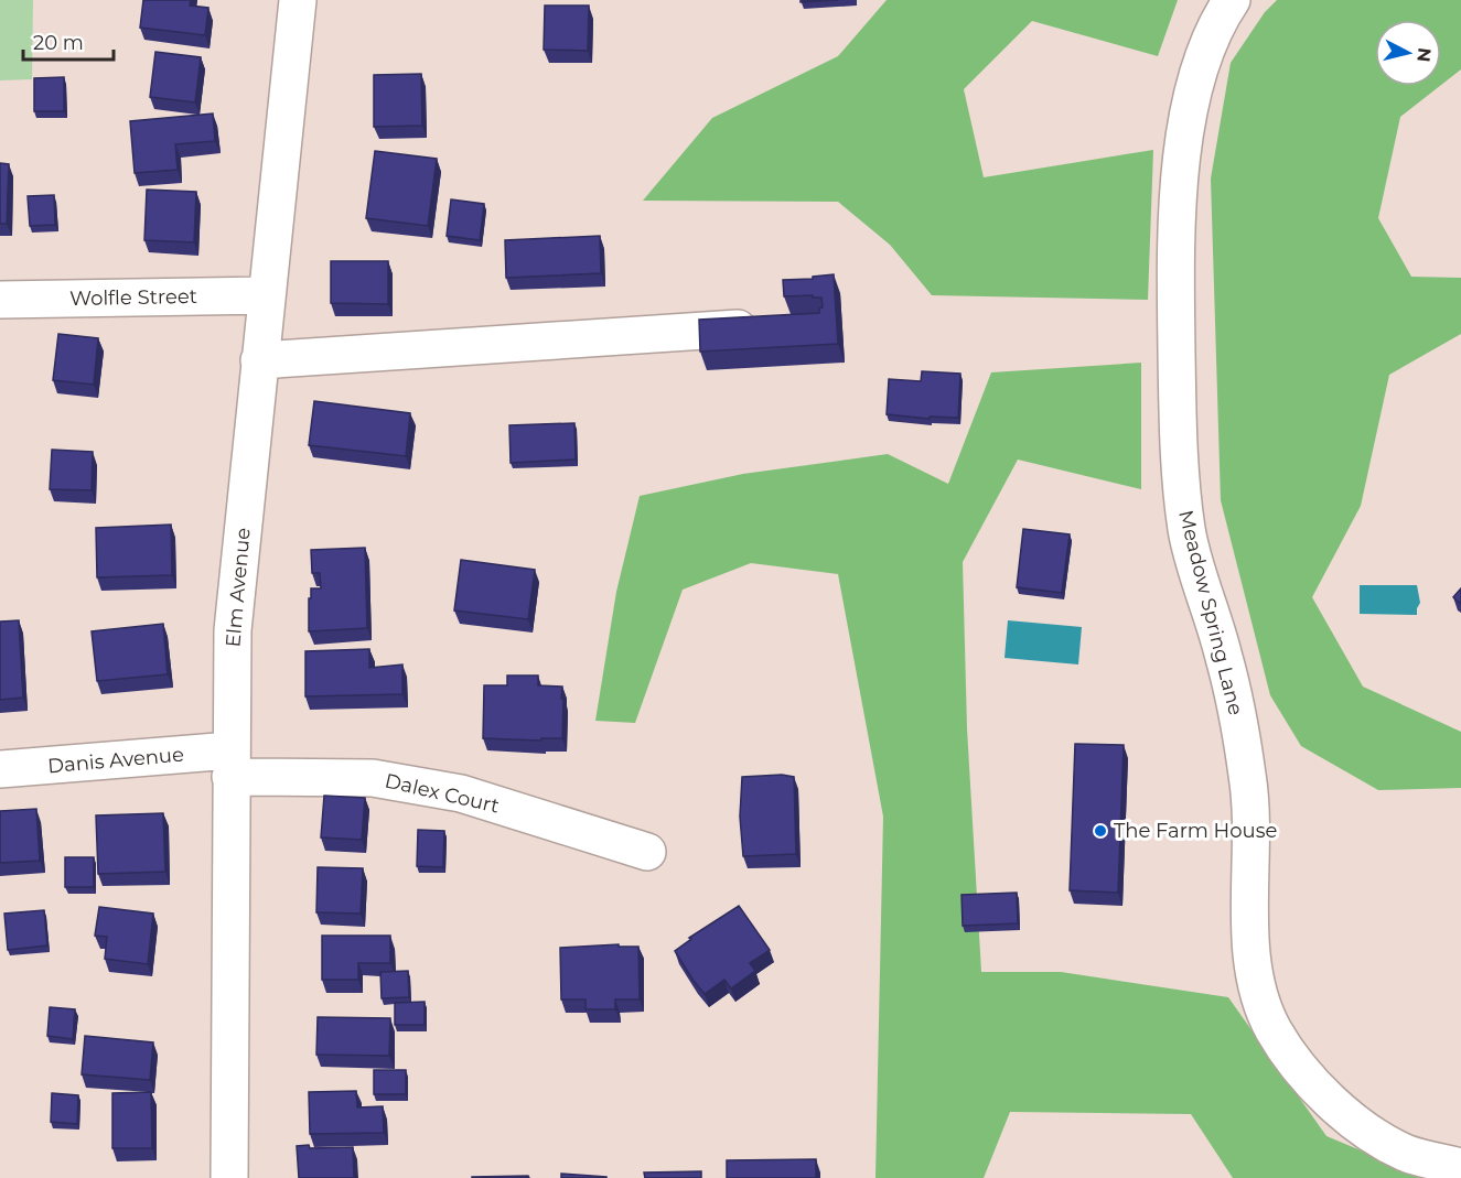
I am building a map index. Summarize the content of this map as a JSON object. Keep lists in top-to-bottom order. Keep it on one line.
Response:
{"streets":{"street":["Wolfle Street","Elm Avenue","Meadow Spring Lane","Danis Avenue","Dalex Court"]},"crossings":[["Wolfle Street","Elm Avenue"],["Elm Avenue","Danis Avenue"],["Elm Avenue","Dalex Court"],["Danis Avenue","Dalex Court"]],"places":["The Farm House"],"scale_bar":"20 m","north":"right"}
